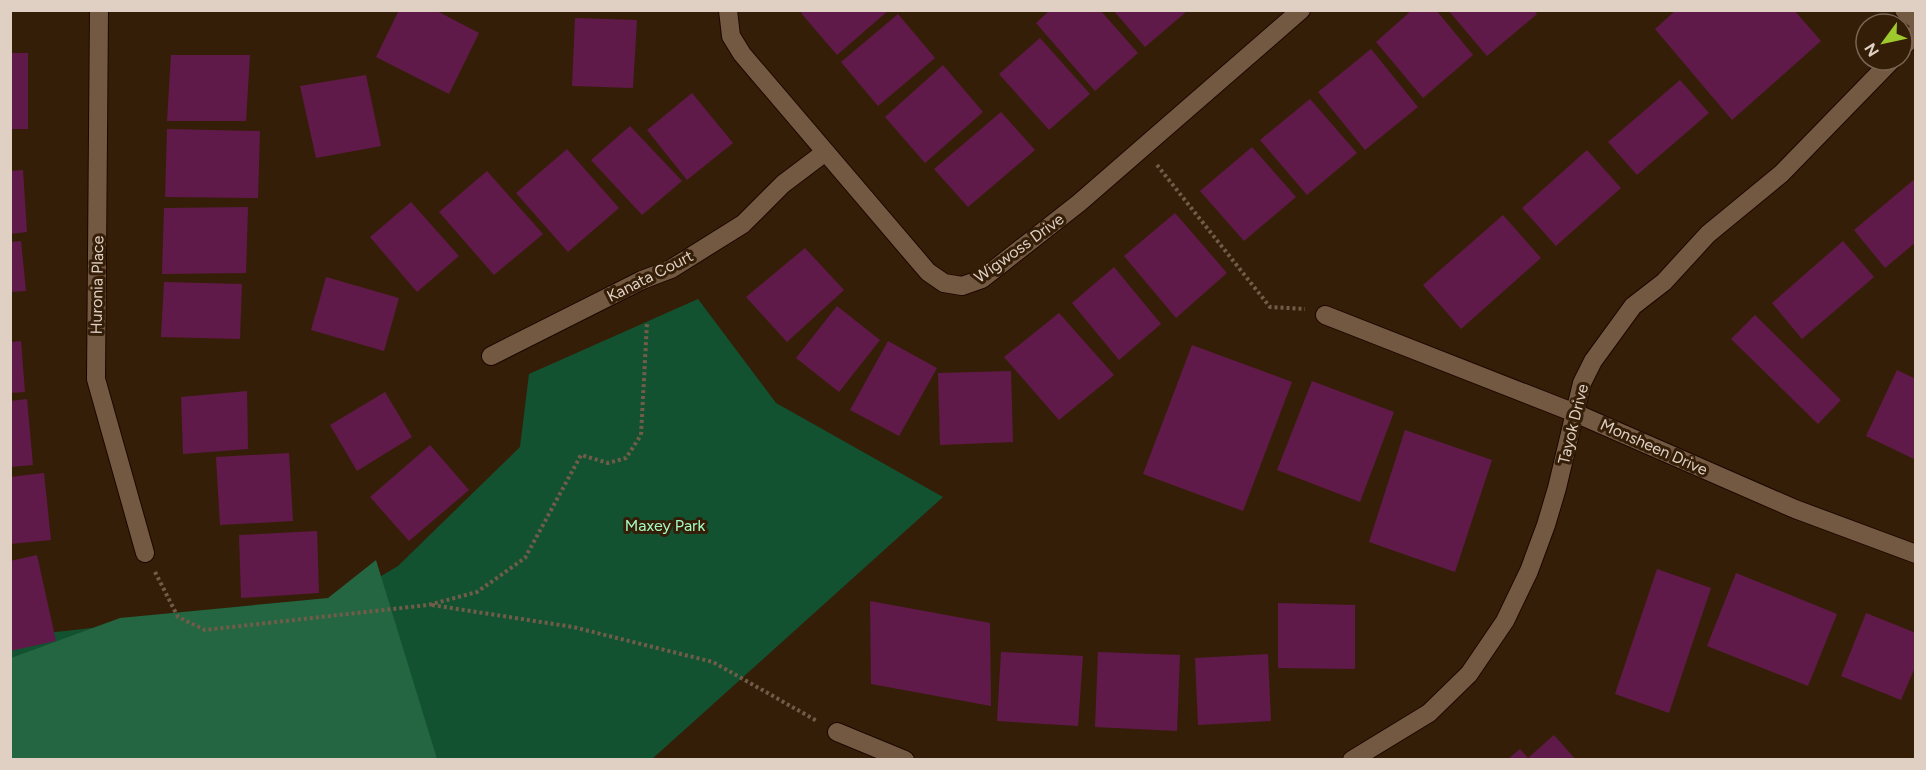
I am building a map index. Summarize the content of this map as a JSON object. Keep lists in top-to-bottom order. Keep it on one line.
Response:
{"streets":{"street":["Wigwoss Drive","Kanata Court","Huronia Place","Tayok Drive","Monsheen Drive"]},"crossings":[["Wigwoss Drive","Kanata Court"],["Tayok Drive","Monsheen Drive"]],"parks":["Maxey Park"],"north":"bottom left"}
